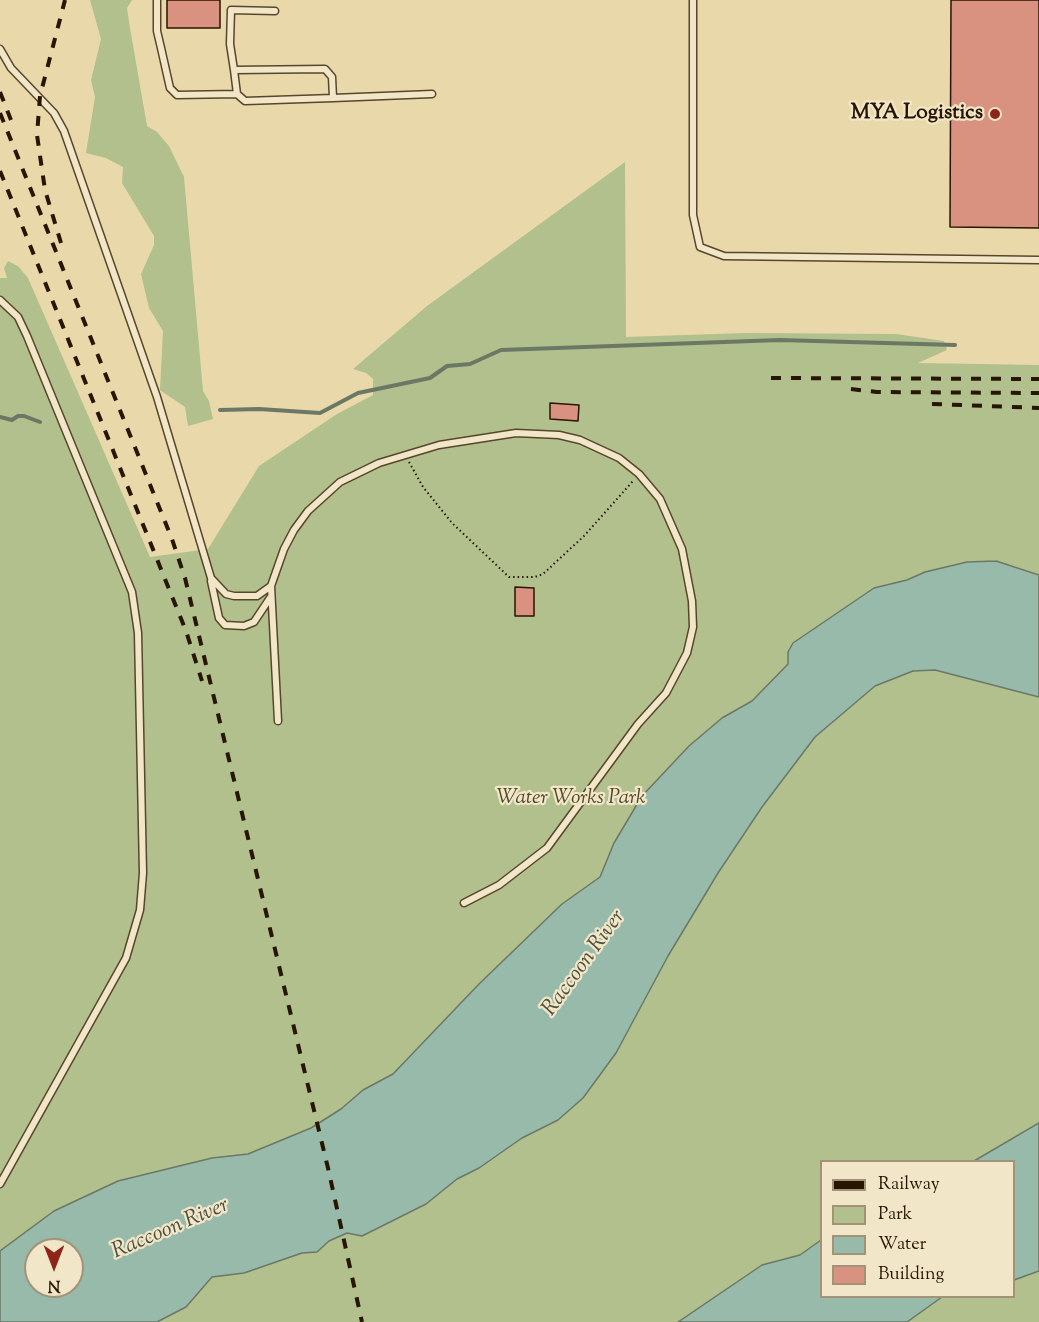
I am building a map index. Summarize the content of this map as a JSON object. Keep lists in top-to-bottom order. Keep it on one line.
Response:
{"water":["Raccoon River"],"parks":["Water Works Park"],"places":["MYA Logistics"],"legend":["Railway","Park","Water","Building"],"north":"bottom"}
